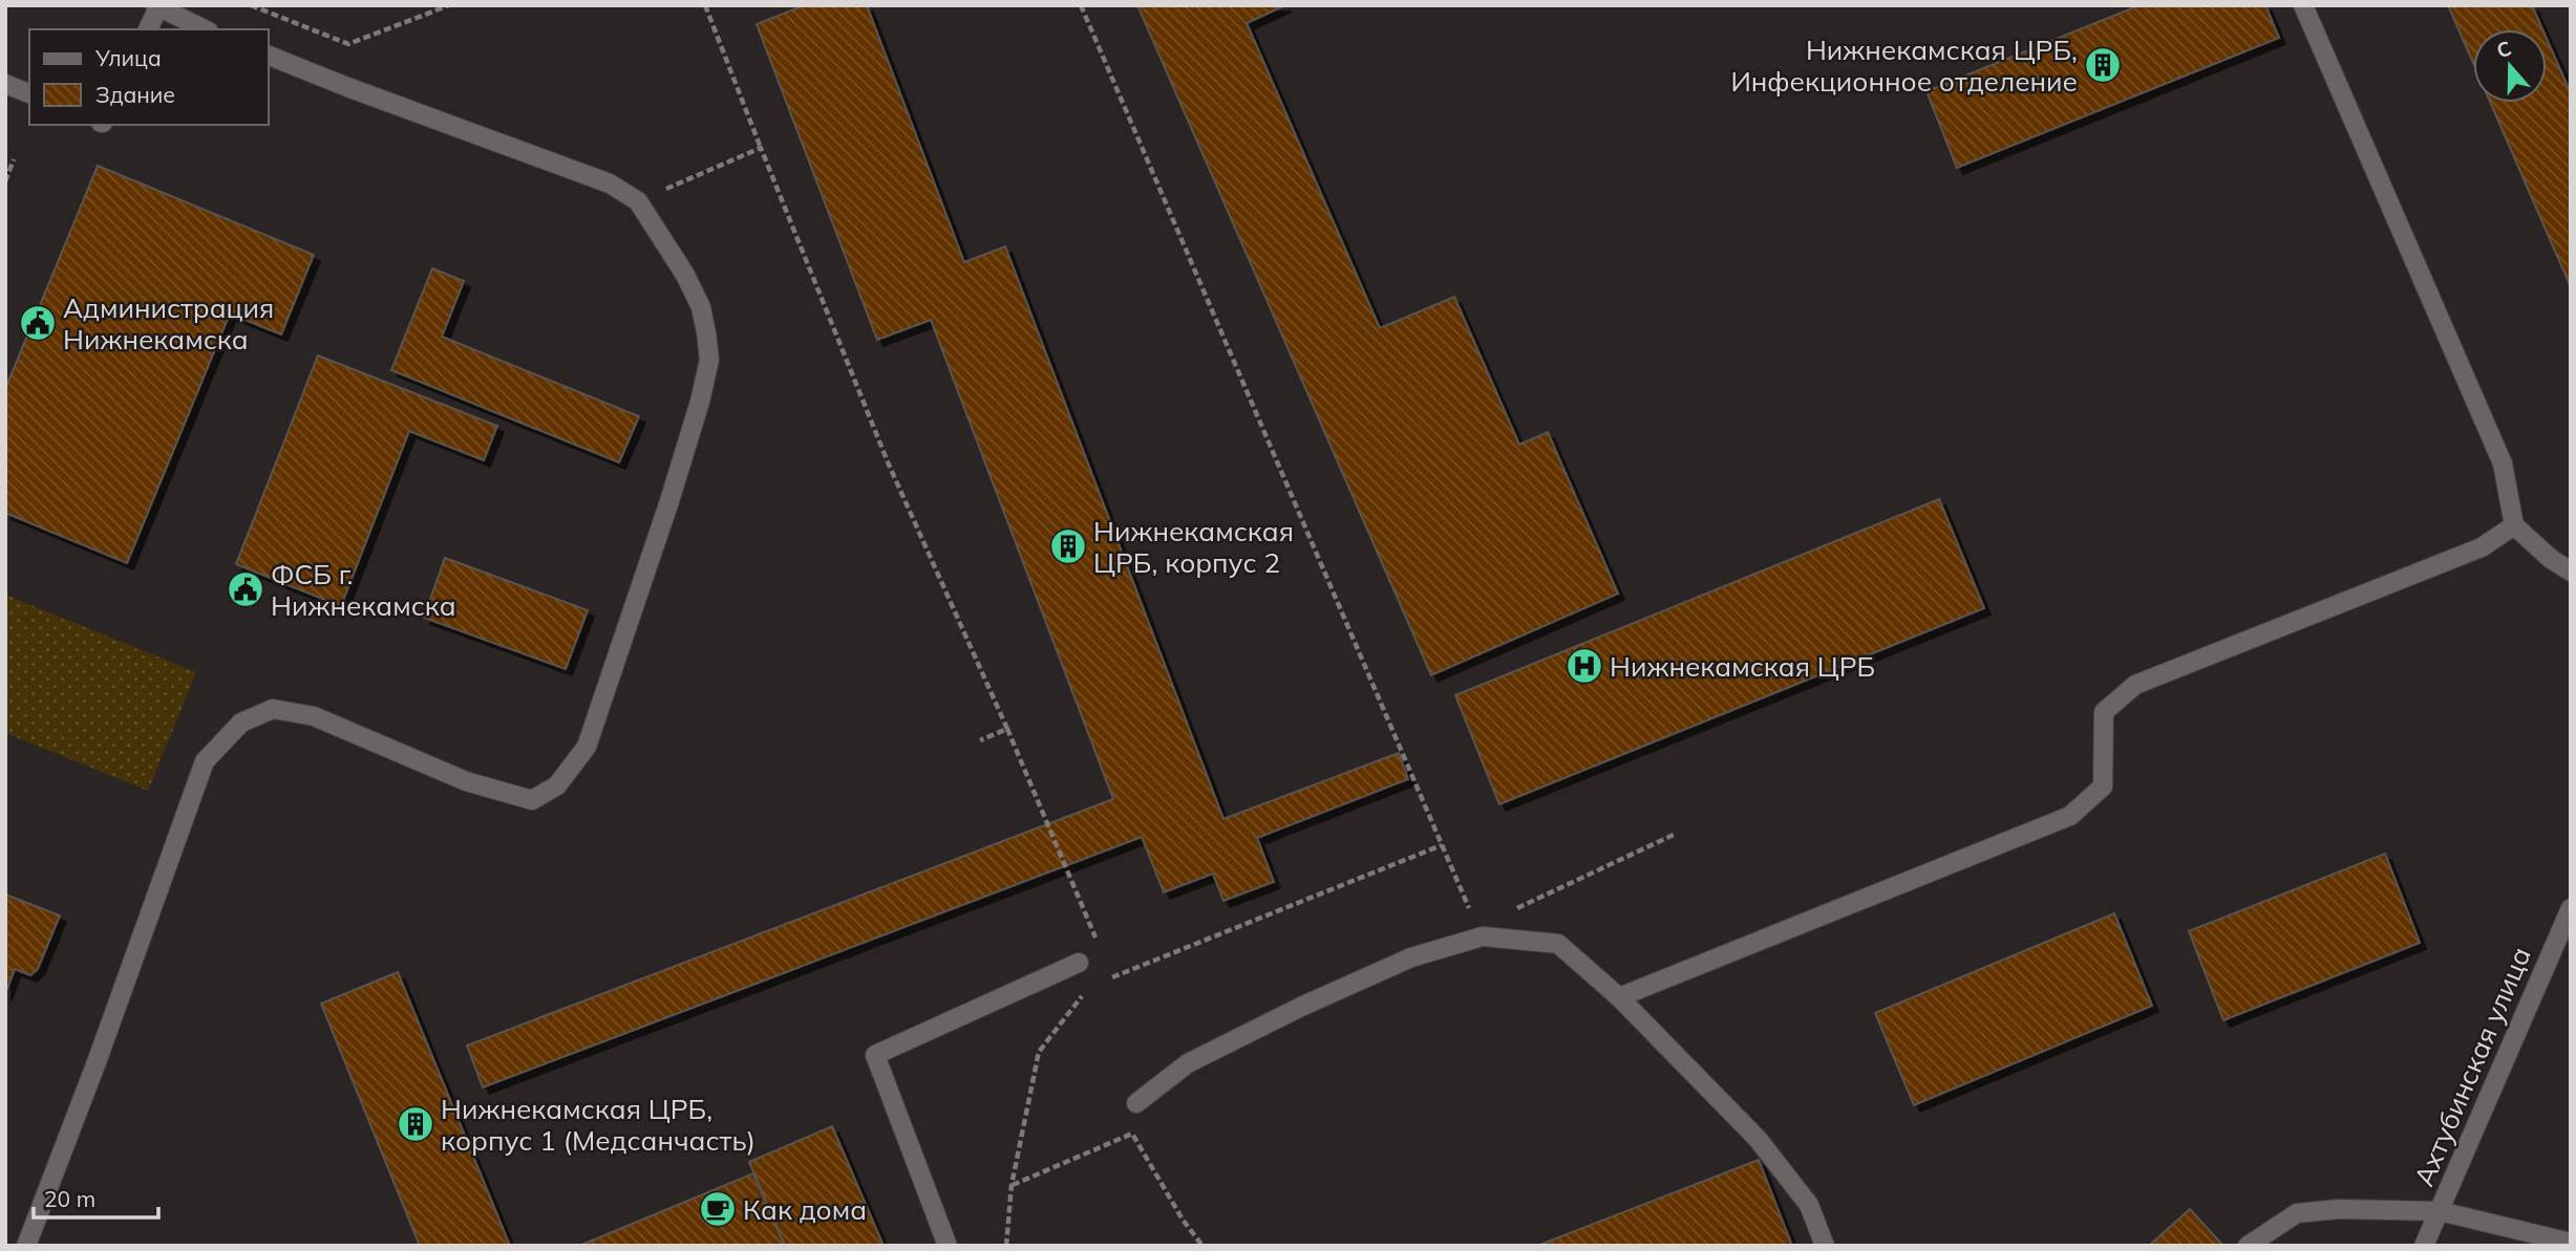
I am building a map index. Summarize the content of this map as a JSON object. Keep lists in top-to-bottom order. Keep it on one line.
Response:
{"streets":{"street":["Ахтубинская улица"]},"places":{"building":["Нижнекамская ЦРБ, Инфекционное отделение","Нижнекамская ЦРБ, корпус 2","Нижнекамская ЦРБ, корпус 1 (Медсанчасть)"],"public building":["Администрация Нижнекамска","ФСБ г. Нижнекамска"],"hospital":["Нижнекамская ЦРБ"],"cafe":["Как дома"]},"legend":["Улица","Здание"],"scale_bar":"20 m","north":"top"}
